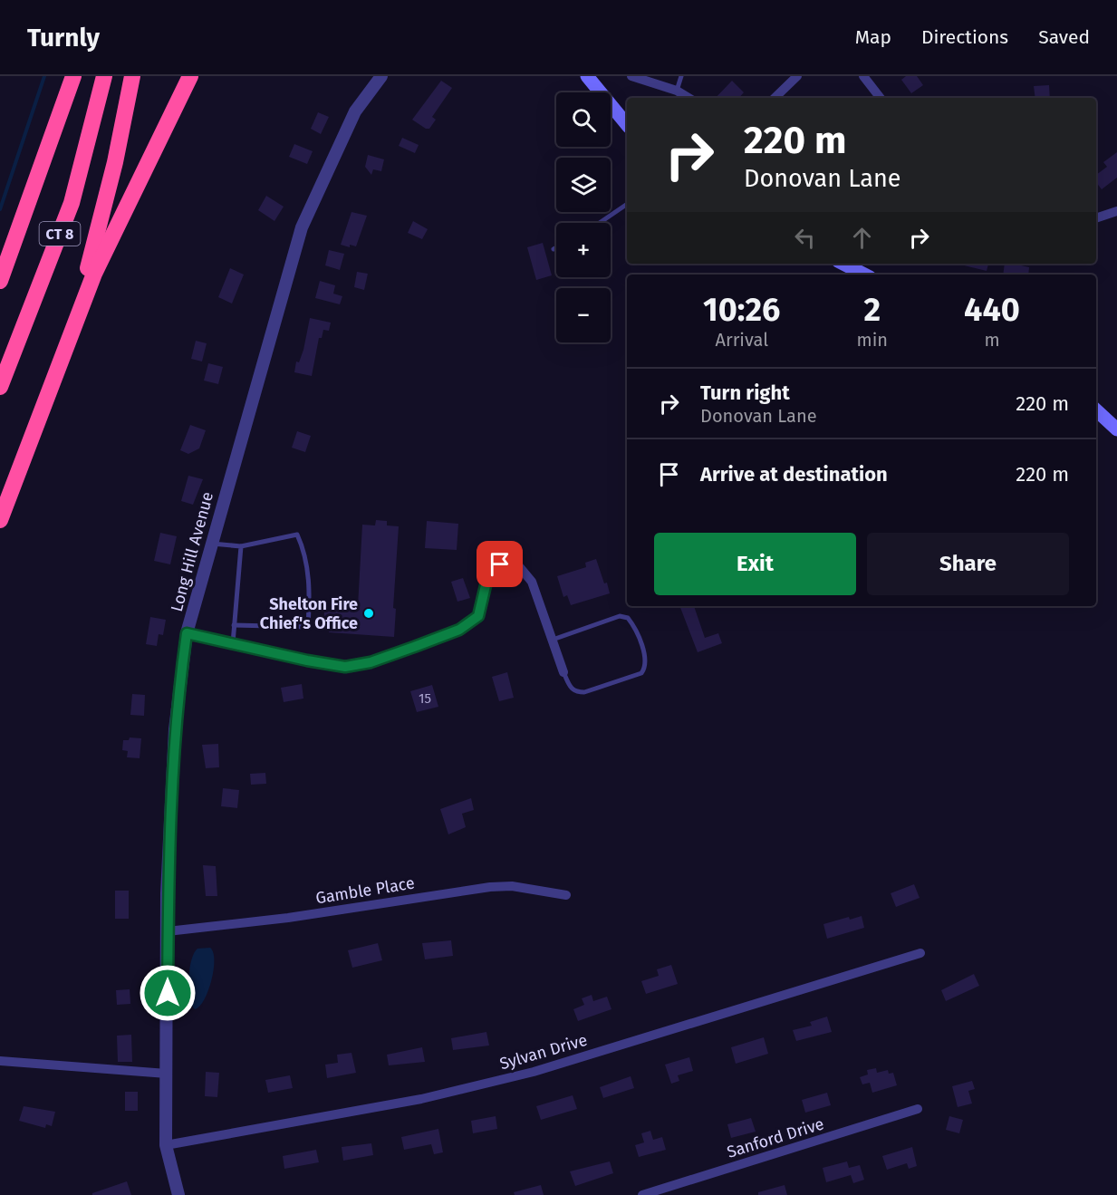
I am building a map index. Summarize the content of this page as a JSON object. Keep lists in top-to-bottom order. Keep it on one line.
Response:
{"streets":{"highway":["CT 8"],"street":["Long Hill Avenue","Gamble Place","Sylvan Drive","Sanford Drive"]},"crossings":[["Long Hill Avenue","Gamble Place"],["Long Hill Avenue","Sylvan Drive"]],"places":["Shelton Fire Chief's Office"],"house_numbers":["15"],"page":{"header":"Turnly","nav":["Map","Directions","Saved"],"map_buttons":["+","−"],"turn":["220 m","Donovan Lane"],"eta":["10:26","Arrival","2","min","440","m"],"list":[{"name":"Turn right","note":"Donovan Lane","value":"220 m"},{"name":"Arrive at destination","value":"220 m"}],"buttons":["Exit","Share"]}}
